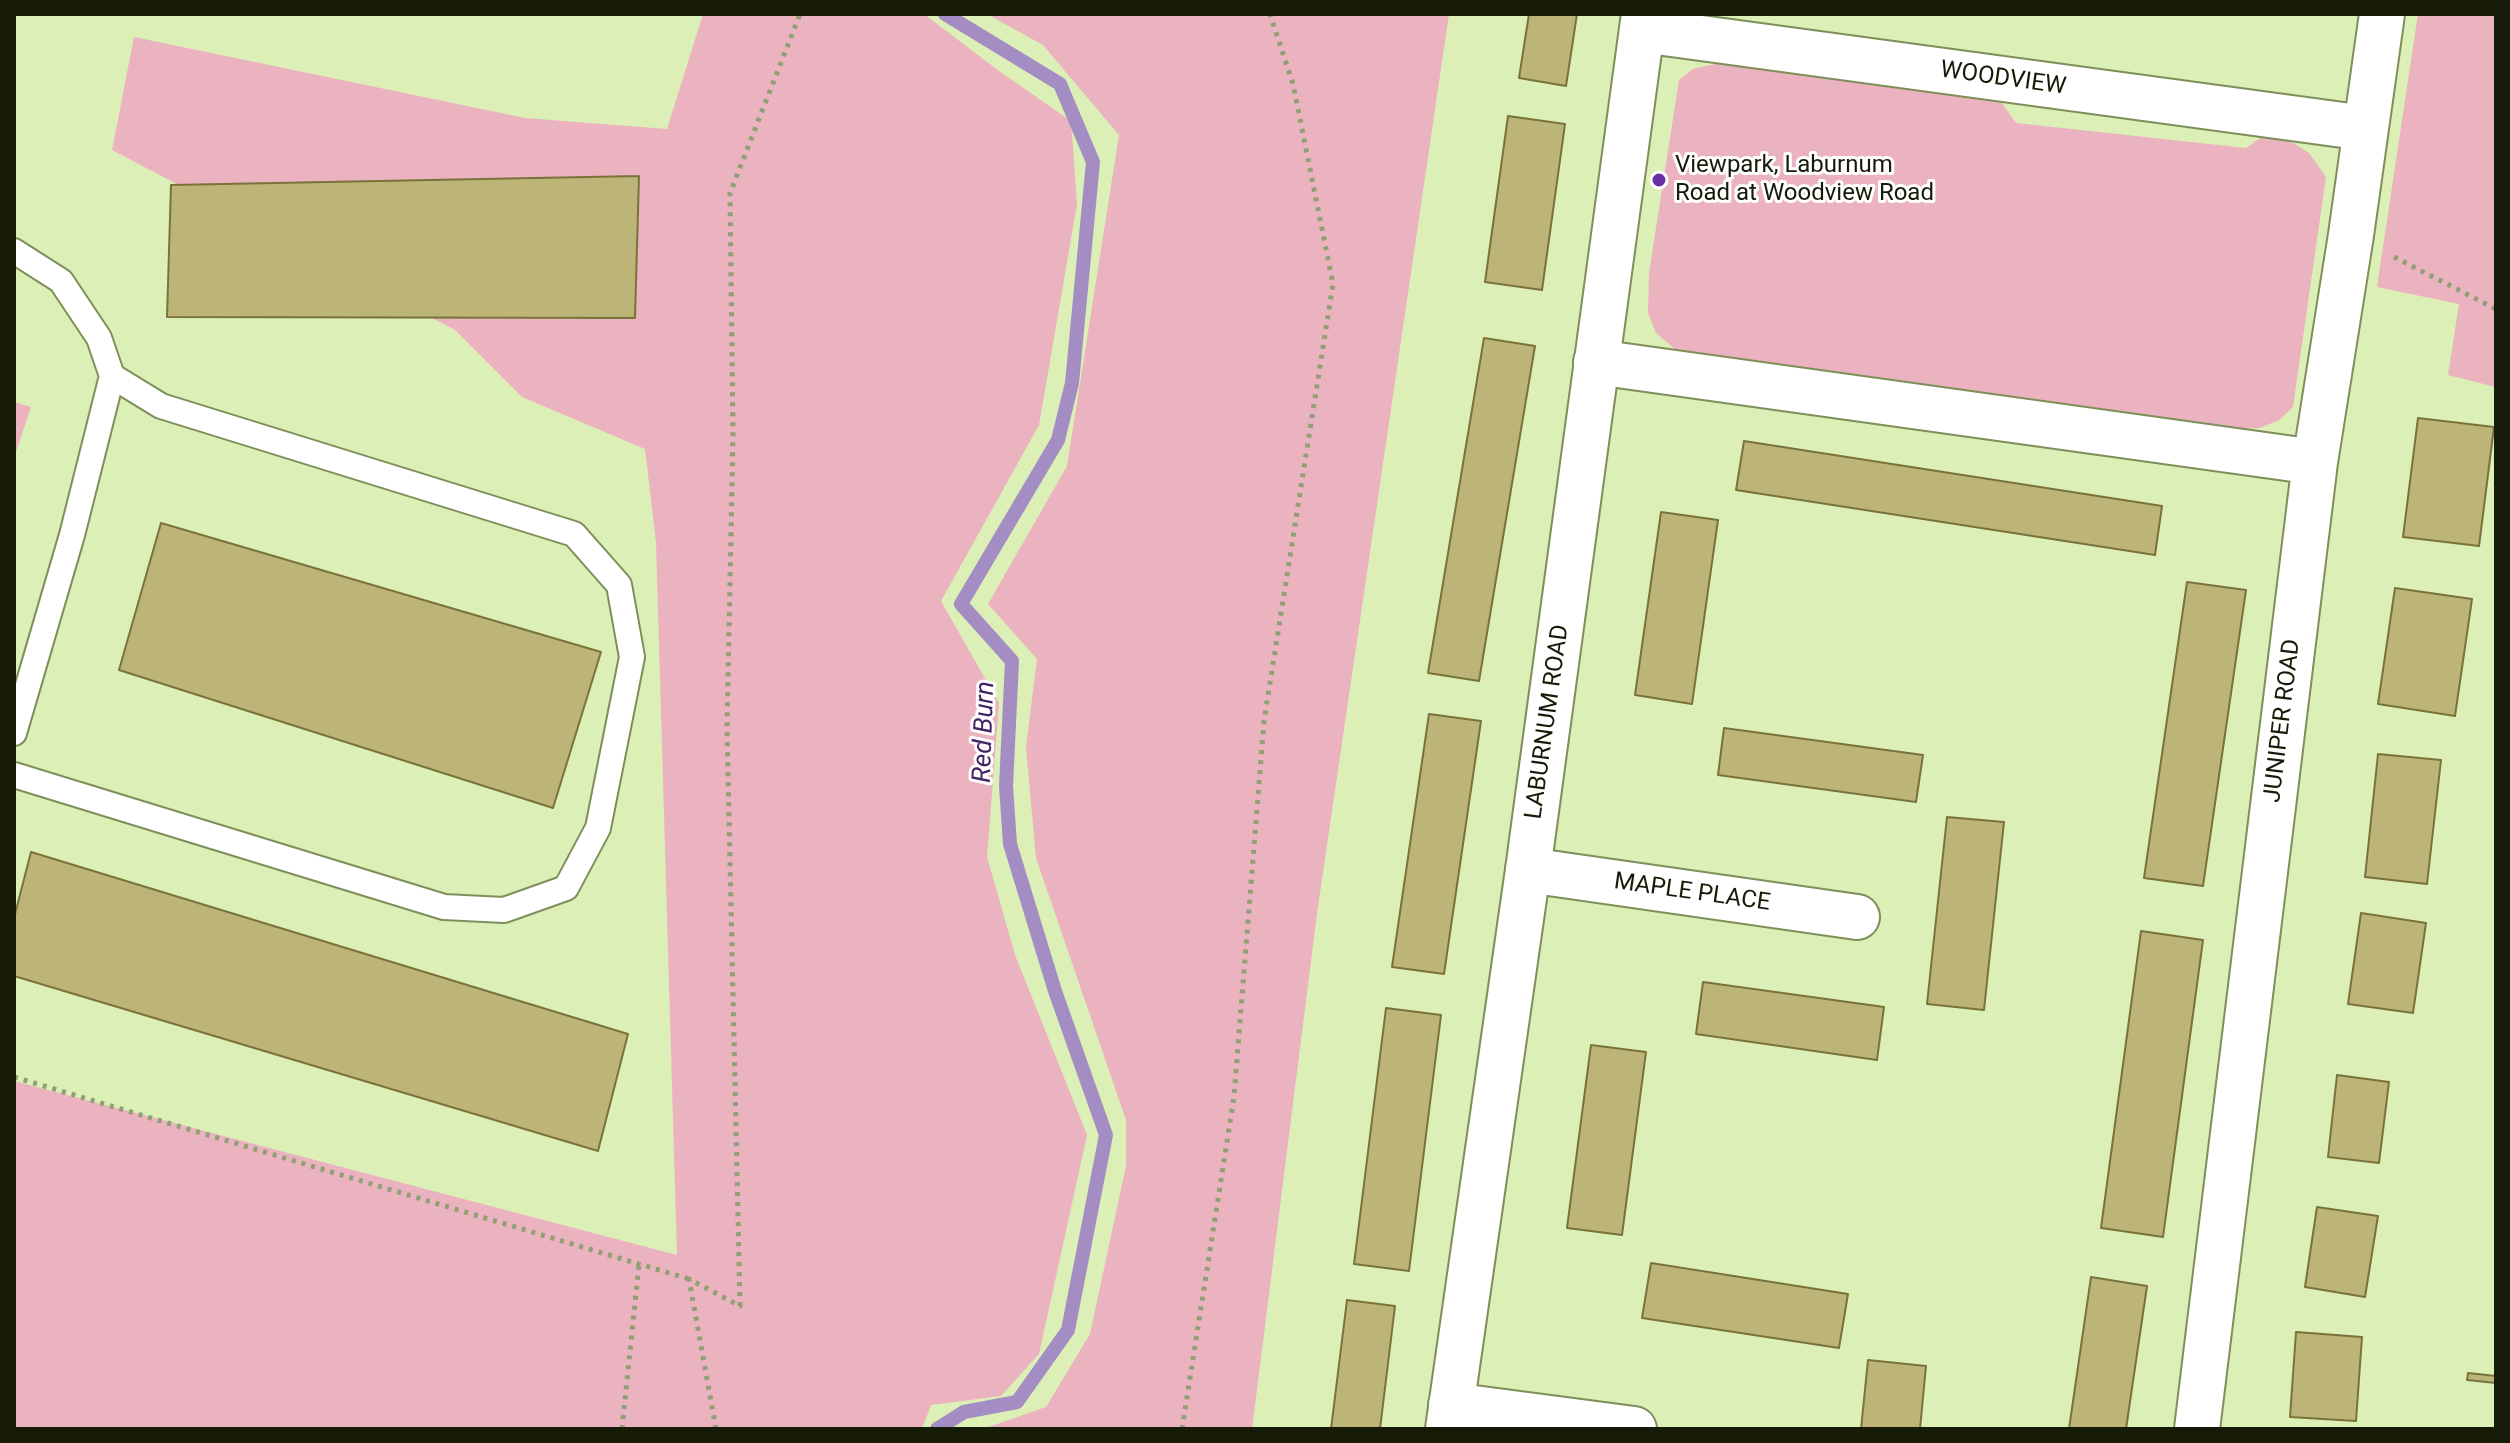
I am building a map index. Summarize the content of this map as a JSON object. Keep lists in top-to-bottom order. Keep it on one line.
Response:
{"streets":{"street":["WOODVIEW","JUNIPER ROAD","LABURNUM ROAD","MAPLE PLACE"]},"crossings":[["WOODVIEW","JUNIPER ROAD"],["WOODVIEW","LABURNUM ROAD"],["LABURNUM ROAD","MAPLE PLACE"]],"water":["Red Burn"],"places":["Viewpark, Laburnum Road at Woodview Road"]}
